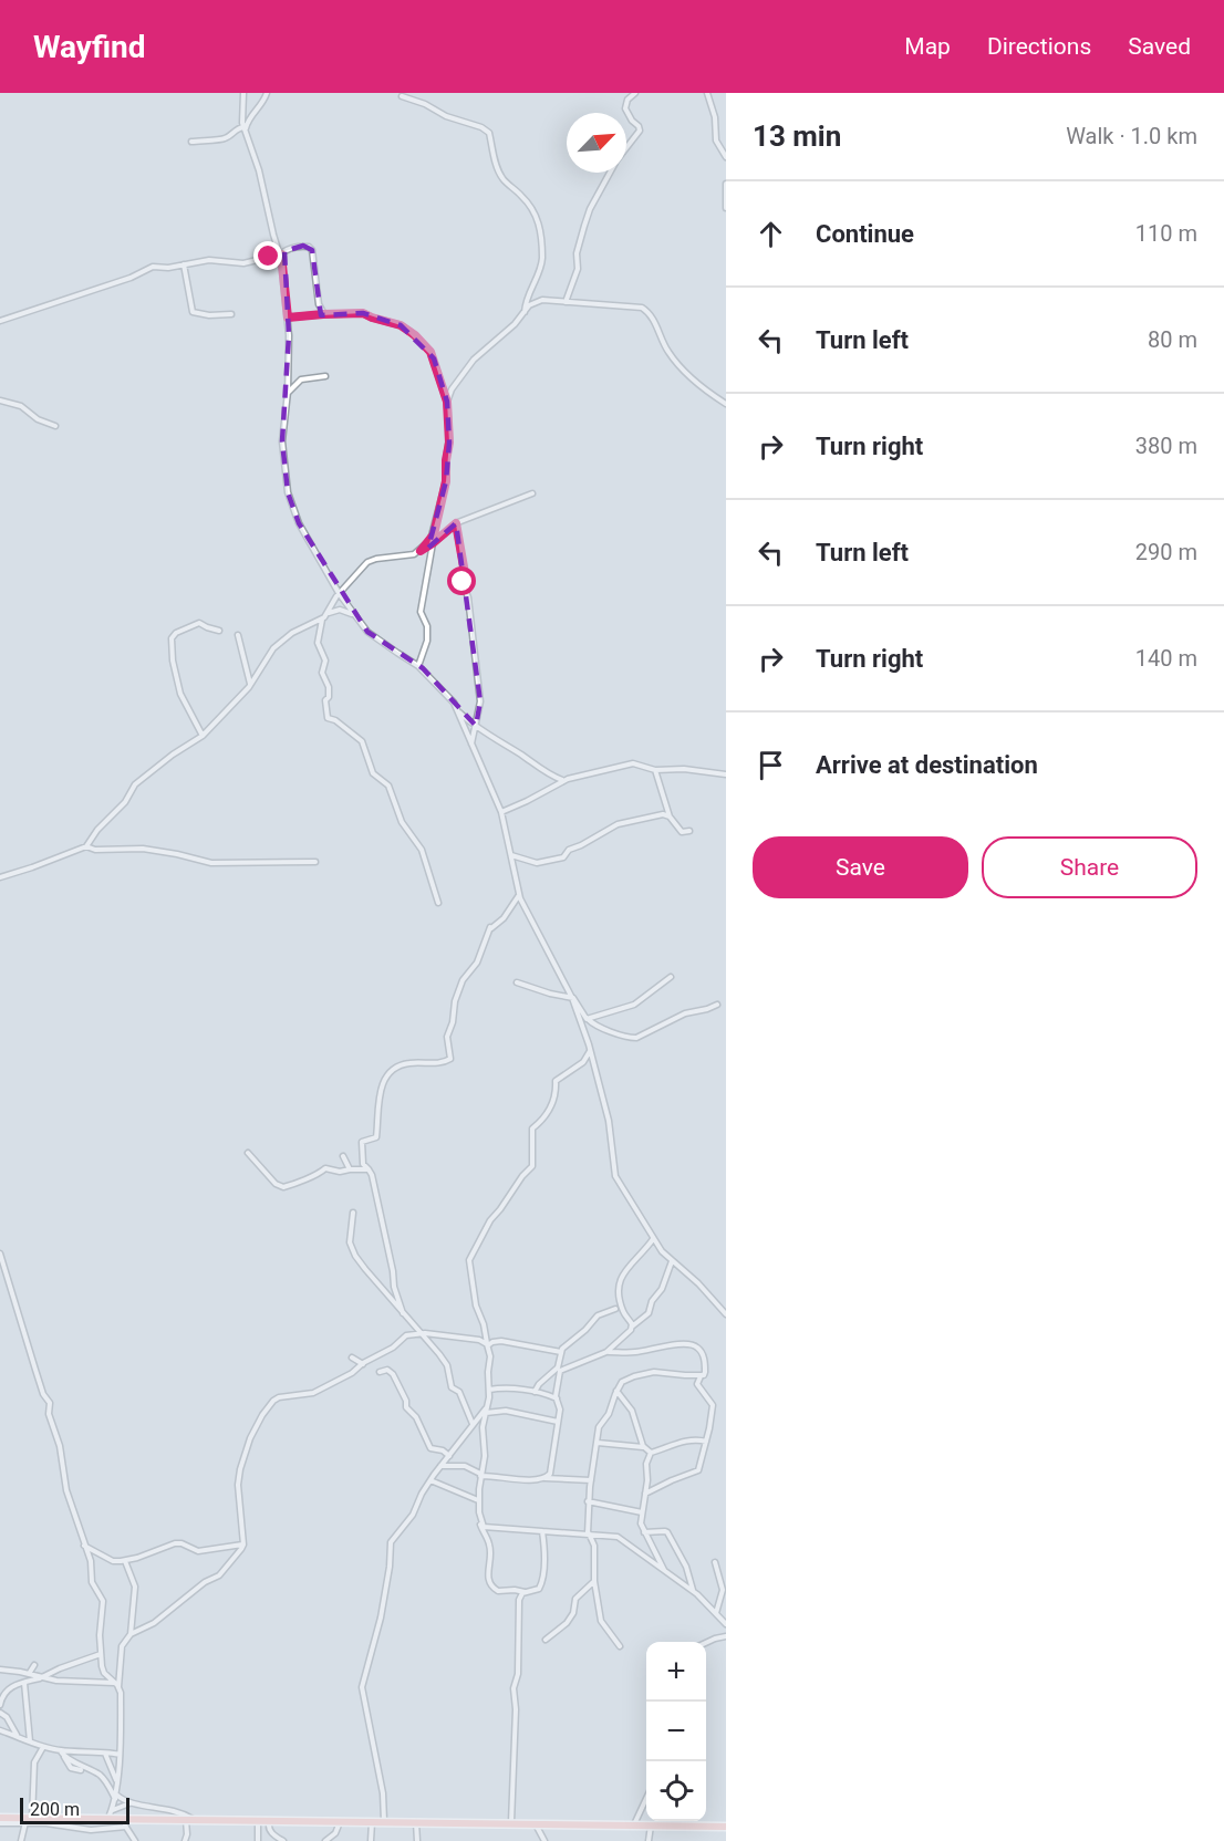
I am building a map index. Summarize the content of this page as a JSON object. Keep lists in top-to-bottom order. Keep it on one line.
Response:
{"scale_bar":"200 m","north":"top right","page":{"header":"Wayfind","nav":["Map","Directions","Saved"],"heading":["13 min","Walk · 1.0 km"],"list":[["Continue","110 m"],["Turn left","80 m"],["Turn right","380 m"],["Turn left","290 m"],["Turn right","140 m"],"Arrive at destination"],"buttons":["Save","Share"],"map_buttons":["+","−"],"scale":"200 m"}}
